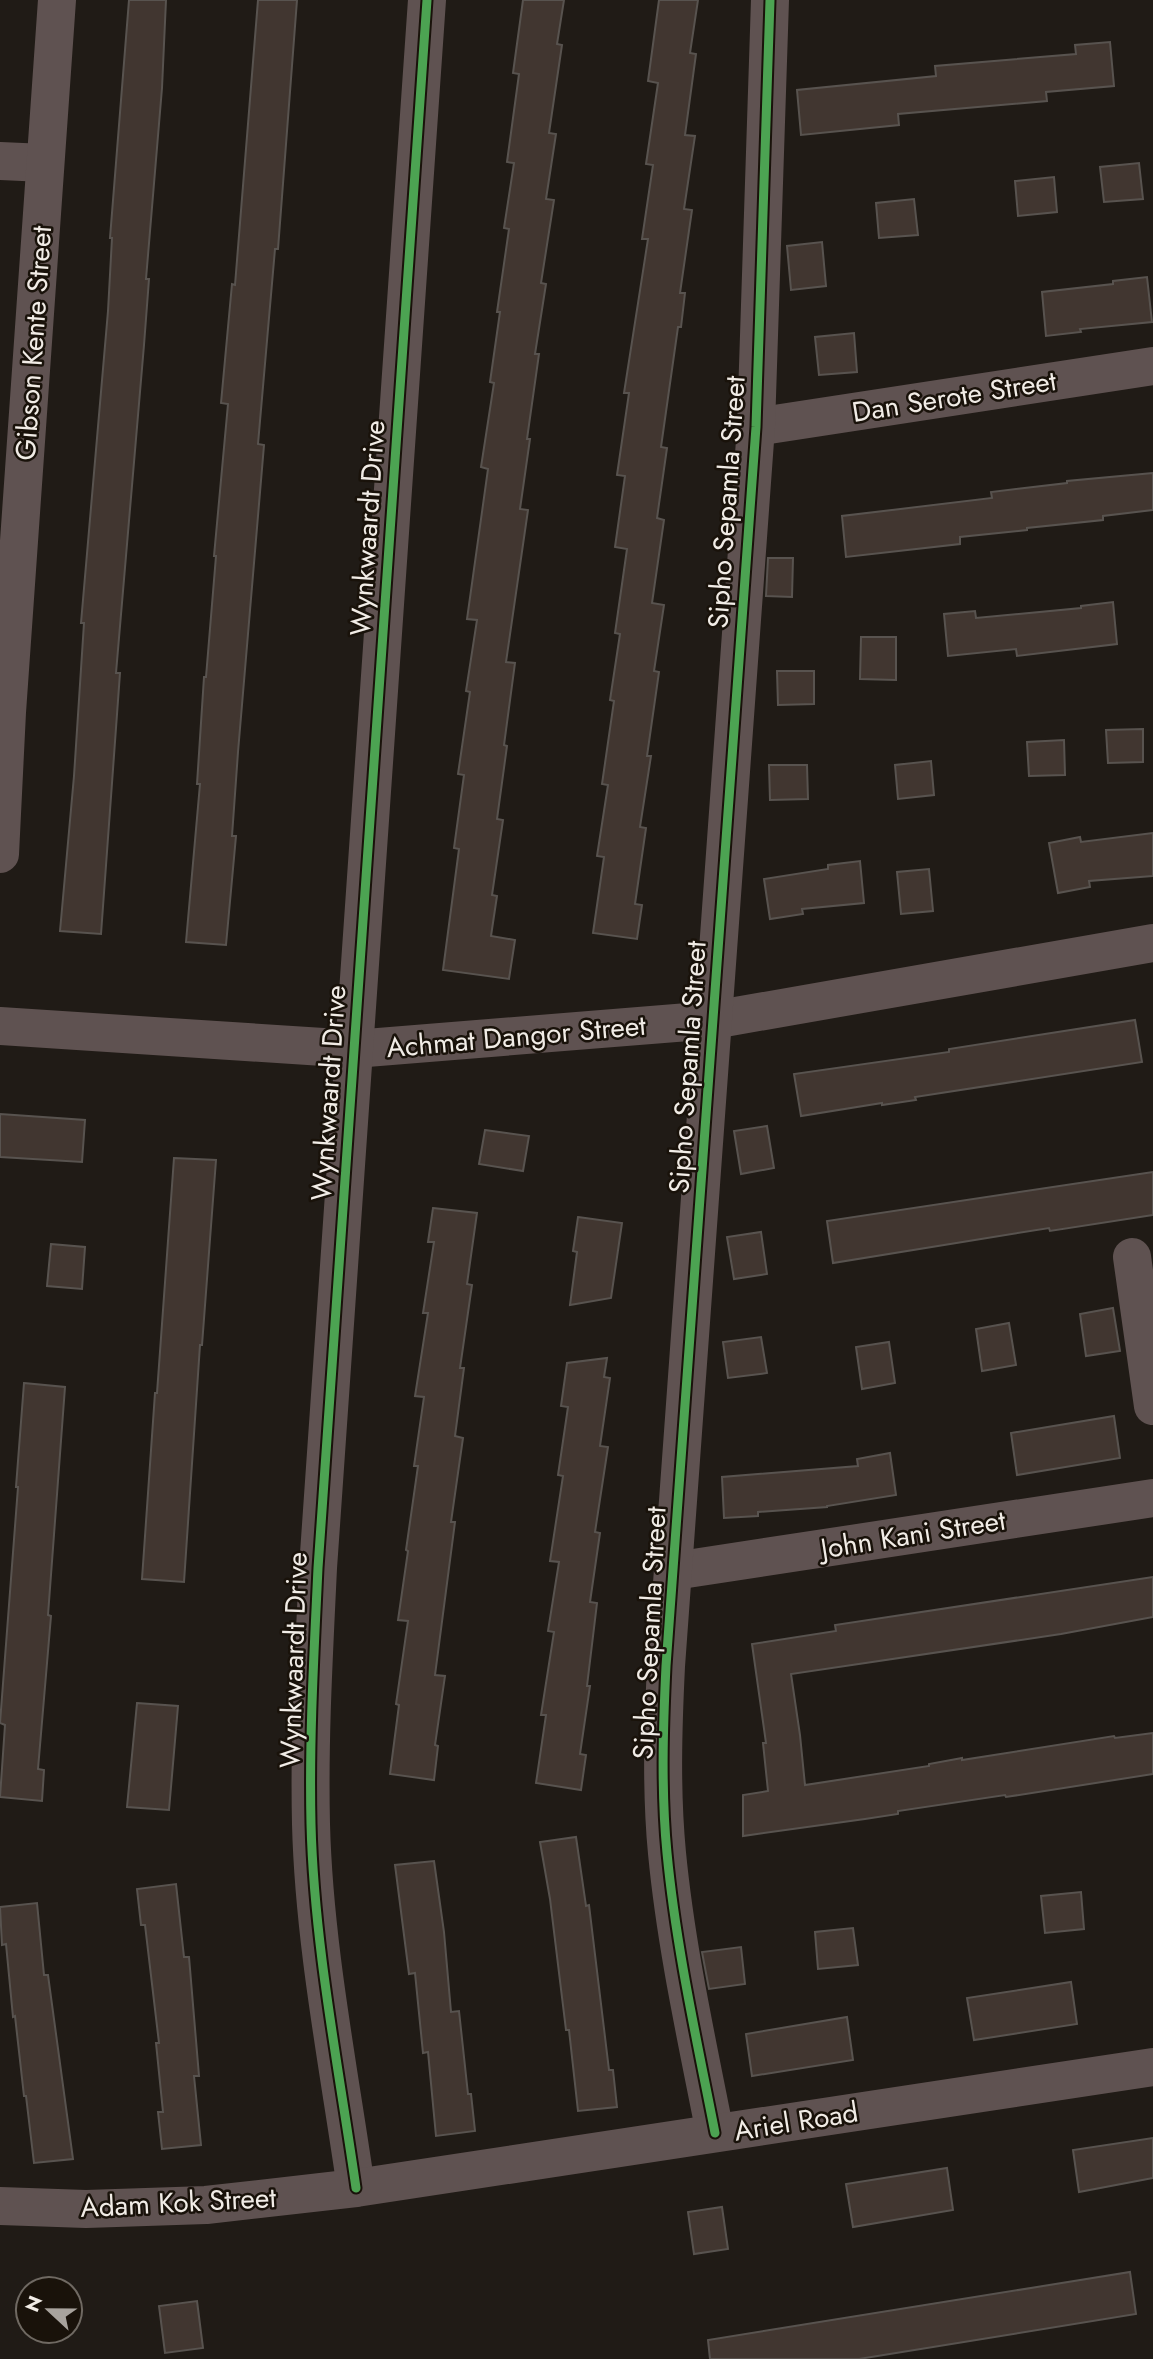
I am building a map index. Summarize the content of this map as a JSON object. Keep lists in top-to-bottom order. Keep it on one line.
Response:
{"streets":{"street":["Gibson Kente Street","Dan Serote Street","Sipho Sepamla Street","Wynkwaardt Drive","Achmat Dangor Street","John Kani Street","Ariel Road","Adam Kok Street"]},"crossings":[["Dan Serote Street","Sipho Sepamla Street"],["Sipho Sepamla Street","Achmat Dangor Street"],["Sipho Sepamla Street","John Kani Street"],["Sipho Sepamla Street","Ariel Road"],["Wynkwaardt Drive","Achmat Dangor Street"],["Wynkwaardt Drive","Ariel Road"],["Wynkwaardt Drive","Adam Kok Street"],["Ariel Road","Adam Kok Street"]],"north":"left"}
